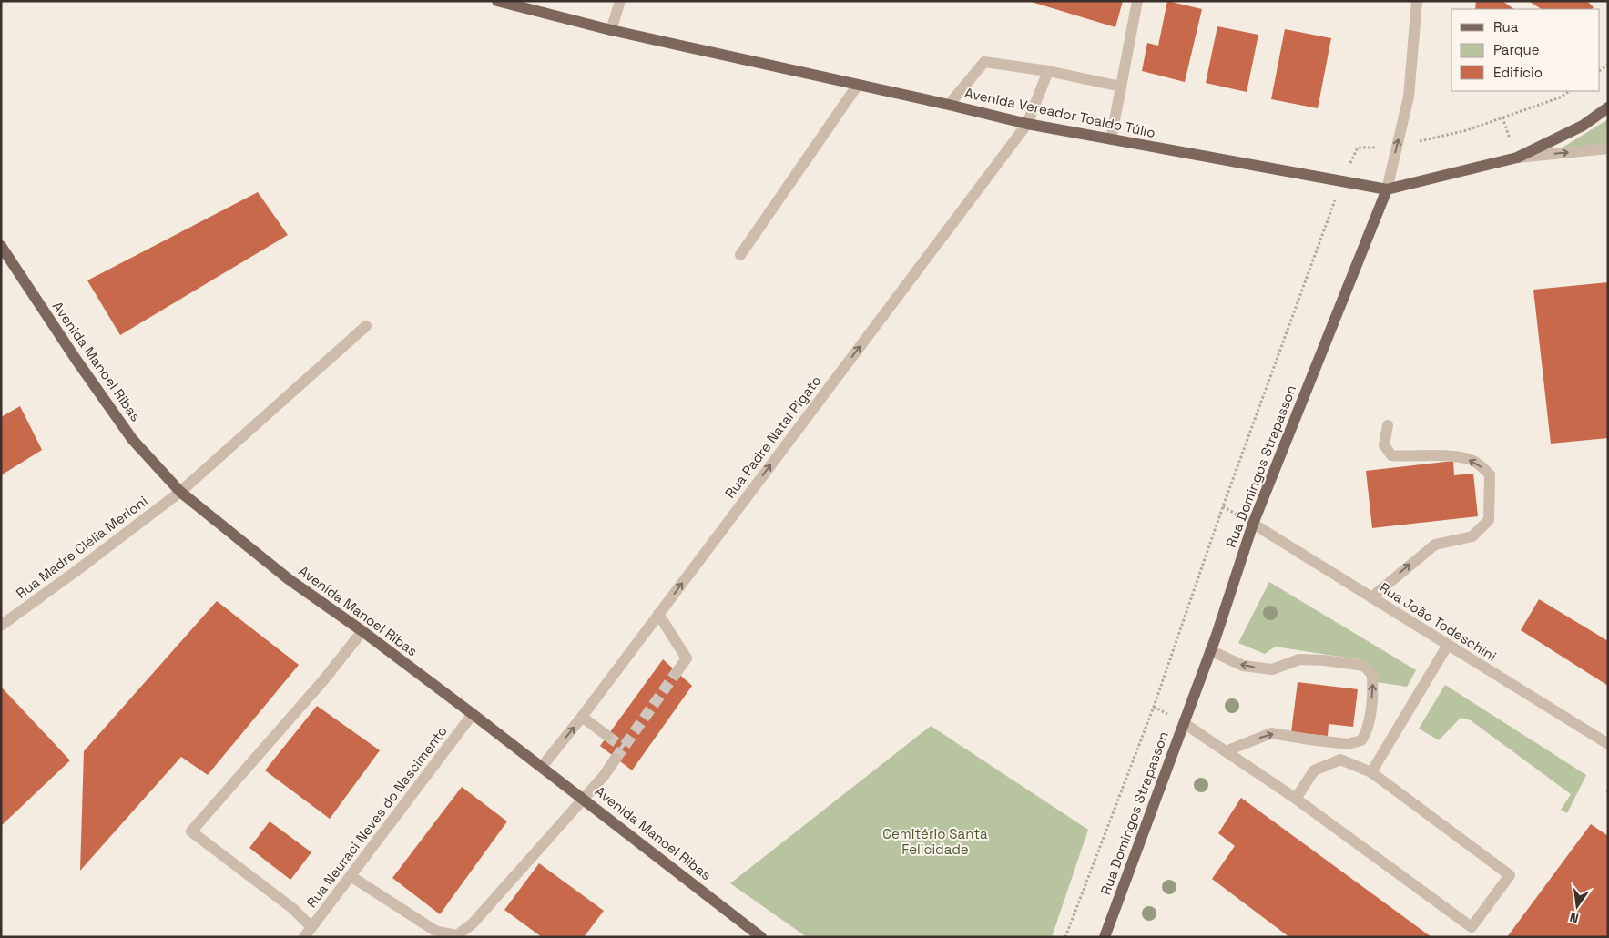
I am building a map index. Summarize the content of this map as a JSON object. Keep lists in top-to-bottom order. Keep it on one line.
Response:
{"streets":{"main road":["Avenida Vereador Toaldo Túlio","Avenida Manoel Ribas","Rua Domingos Strapasson"],"street":["Rua Padre Natal Pigato","Rua Madre Clélia Merloni","Rua João Todeschini","Rua Neuraci Neves do Nascimento"]},"crossings":[["Avenida Vereador Toaldo Túlio","Rua Padre Natal Pigato"],["Avenida Vereador Toaldo Túlio","Rua Domingos Strapasson"],["Avenida Manoel Ribas","Rua Padre Natal Pigato"],["Avenida Manoel Ribas","Rua Madre Clélia Merloni"],["Avenida Manoel Ribas","Rua Neuraci Neves do Nascimento"],["Rua Domingos Strapasson","Rua João Todeschini"]],"one_way":["Rua Padre Natal Pigato"],"parks":["Cemitério Santa Felicidade"],"legend":["Rua","Parque","Edifício"],"north":"bottom"}
